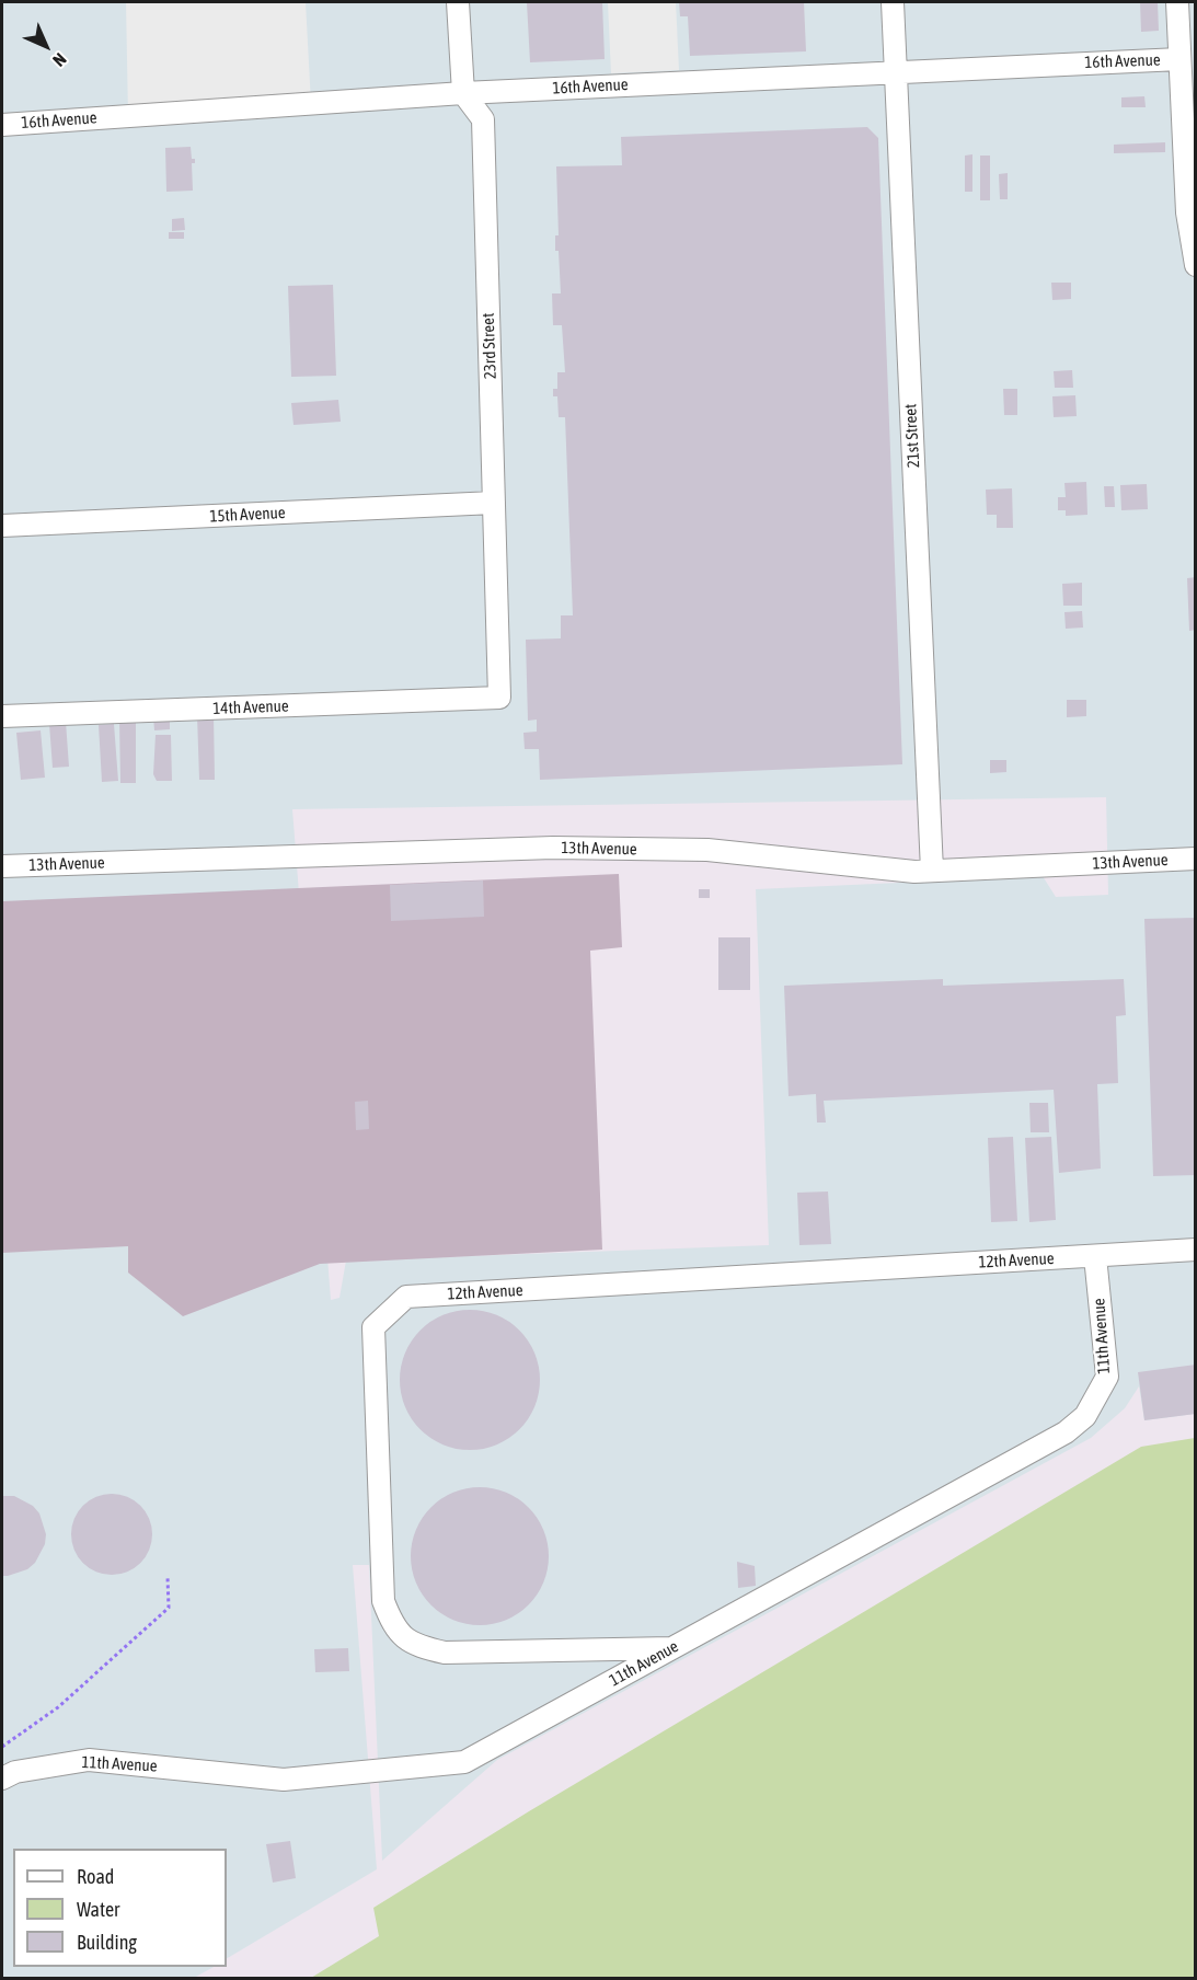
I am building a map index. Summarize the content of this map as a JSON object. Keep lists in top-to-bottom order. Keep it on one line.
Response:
{"streets":{"lane":["16th Avenue","23rd Street","21st Street","15th Avenue","14th Avenue","13th Avenue","12th Avenue","11th Avenue"]},"crossings":[["16th Avenue","23rd Street"],["16th Avenue","21st Street"],["23rd Street","15th Avenue"],["23rd Street","14th Avenue"],["21st Street","13th Avenue"],["12th Avenue","11th Avenue"]],"legend":["Road","Water","Building"],"north":"bottom right"}
